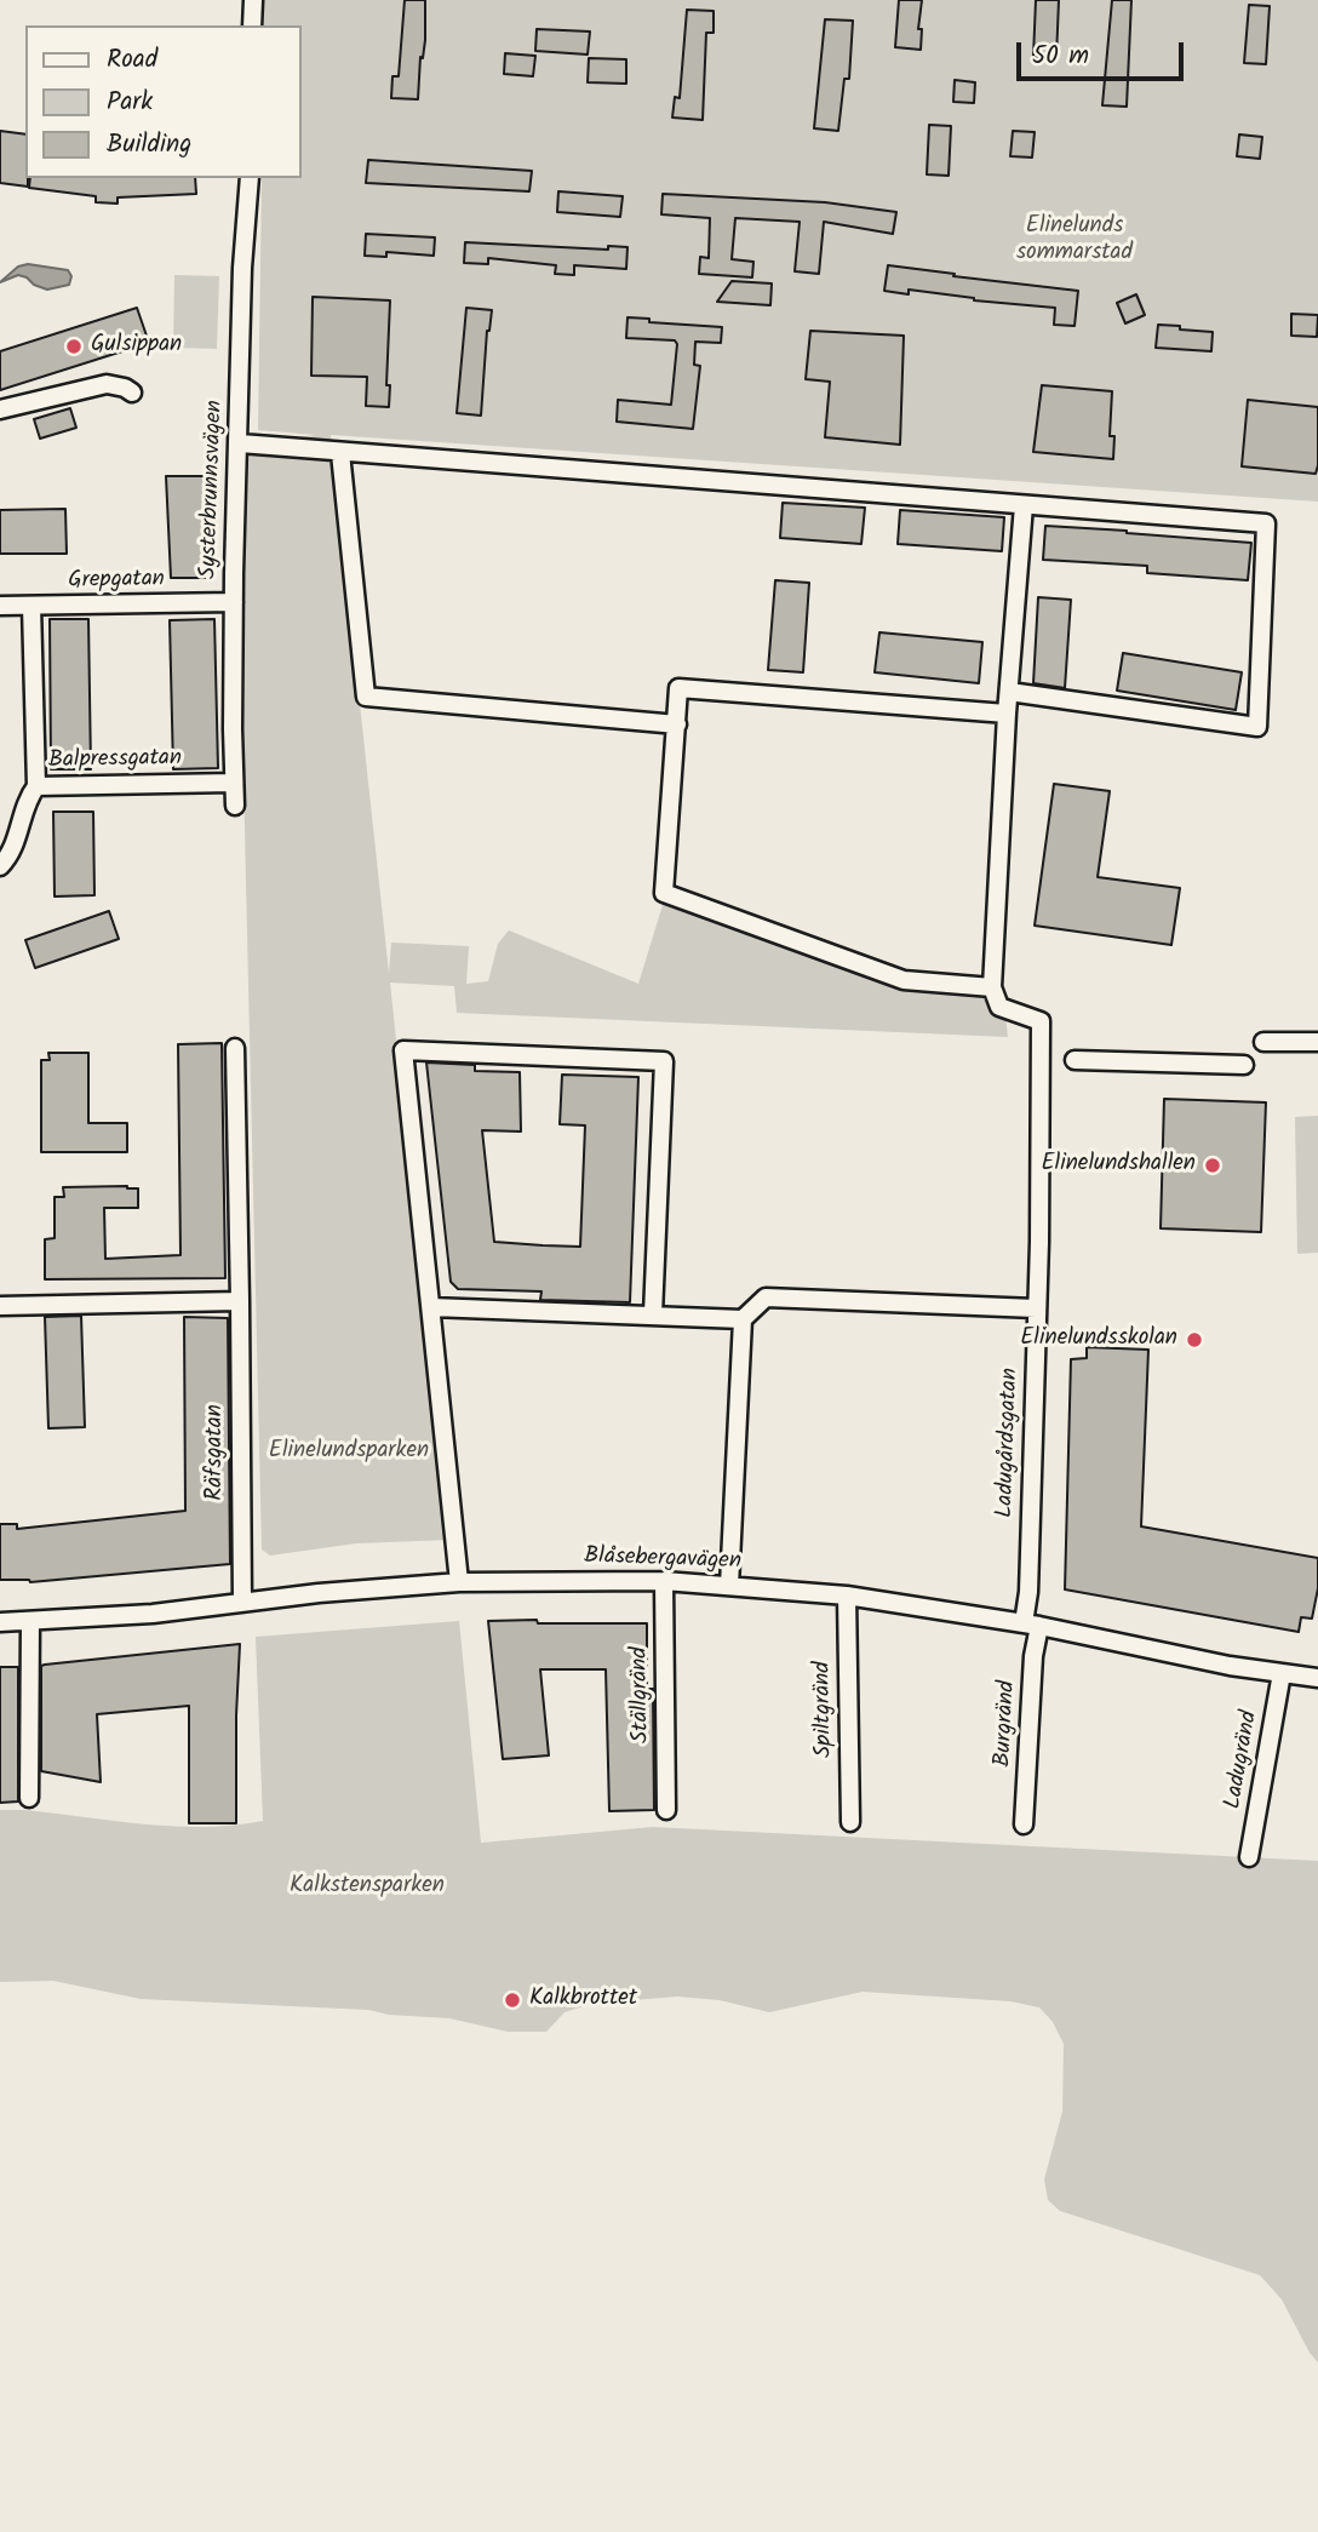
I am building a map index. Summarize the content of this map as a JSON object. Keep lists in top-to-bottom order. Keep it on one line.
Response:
{"streets":{"street":["Systerbrunnsvägen","Grepgatan","Balpressgatan","Ladugårdsgatan","Räfsgatan","Blåsebergavägen","Ställgränd","Spiltgränd","Burgränd","Ladugränd"]},"crossings":[["Systerbrunnsvägen","Grepgatan"],["Systerbrunnsvägen","Balpressgatan"],["Ladugårdsgatan","Blåsebergavägen"],["Ladugårdsgatan","Burgränd"],["Räfsgatan","Blåsebergavägen"],["Blåsebergavägen","Ställgränd"],["Blåsebergavägen","Spiltgränd"],["Blåsebergavägen","Burgränd"],["Blåsebergavägen","Ladugränd"]],"parks":["Elinelunds sommarstad","Elinelundsparken","Kalkstensparken"],"places":["Gulsippan","Elinelundshallen","Elinelundsskolan","Kalkbrottet"],"legend":["Road","Park","Building"],"scale_bar":"50 m"}
